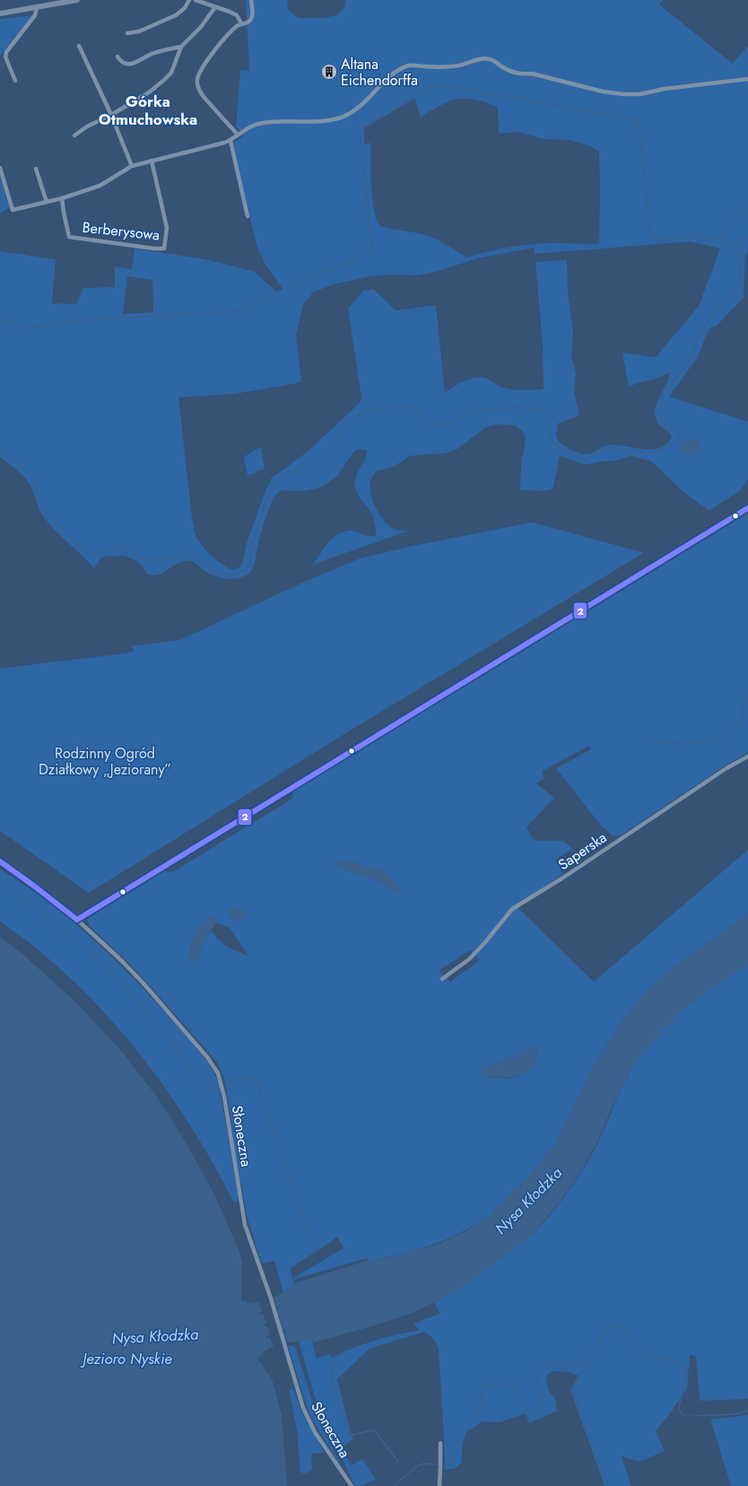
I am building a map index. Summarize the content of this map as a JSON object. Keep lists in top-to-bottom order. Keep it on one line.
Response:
{"streets":{"street":["Berberysowa","Saperska","Słoneczna"]},"districts":["Górka Otmuchowska"],"water":["Nysa Kłodzka","Jezioro Nyskie"],"parks":["Rodzinny Ogród Działkowy „Jeziorany”"],"places":{"building":["Altana Eichendorffa"]},"lines":["transit line 2"]}
